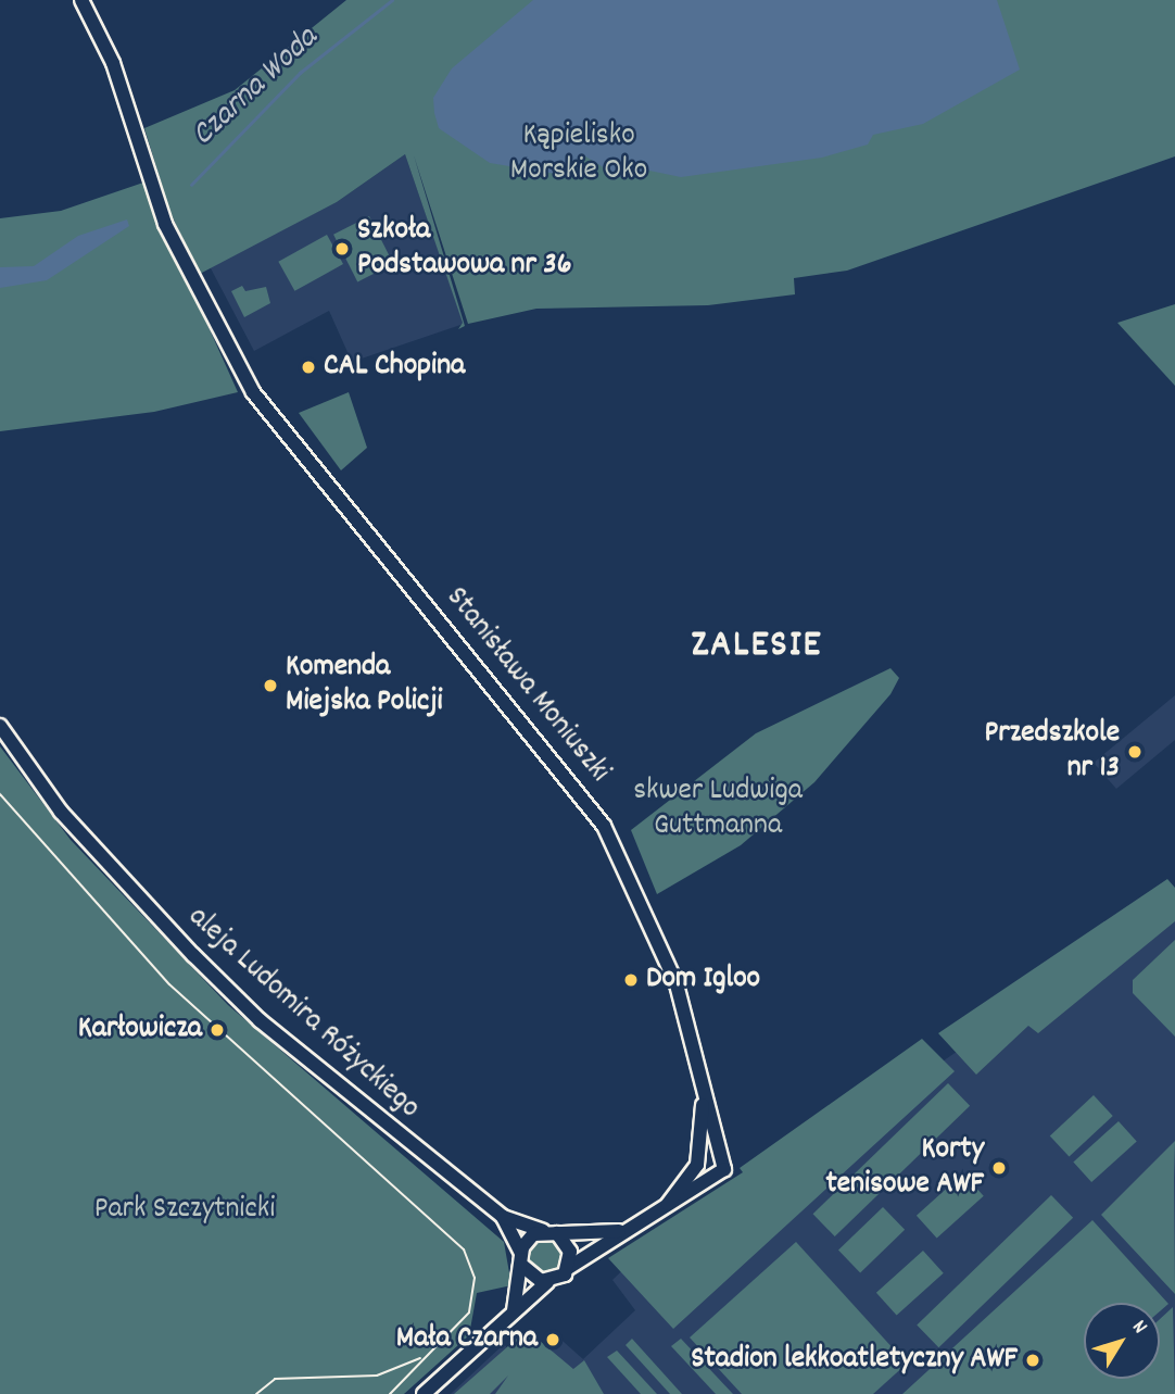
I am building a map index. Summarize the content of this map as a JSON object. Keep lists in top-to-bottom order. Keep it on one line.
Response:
{"streets":{"street":["Stanisława Moniuszki","aleja Ludomira Różyckiego"]},"districts":["ZALESIE"],"water":["Czarna Woda"],"parks":["Kąpielisko Morskie Oko","skwer Ludwiga Guttmanna","Park Szczytnicki"],"places":["Szkoła Podstawowa nr 36","CAL Chopina","Komenda Miejska Policji","Przedszkole nr 13","Dom Igloo","Karłowicza","Korty tenisowe AWF","Mała Czarna","Stadion lekkoatletyczny AWF"],"north":"top right"}
